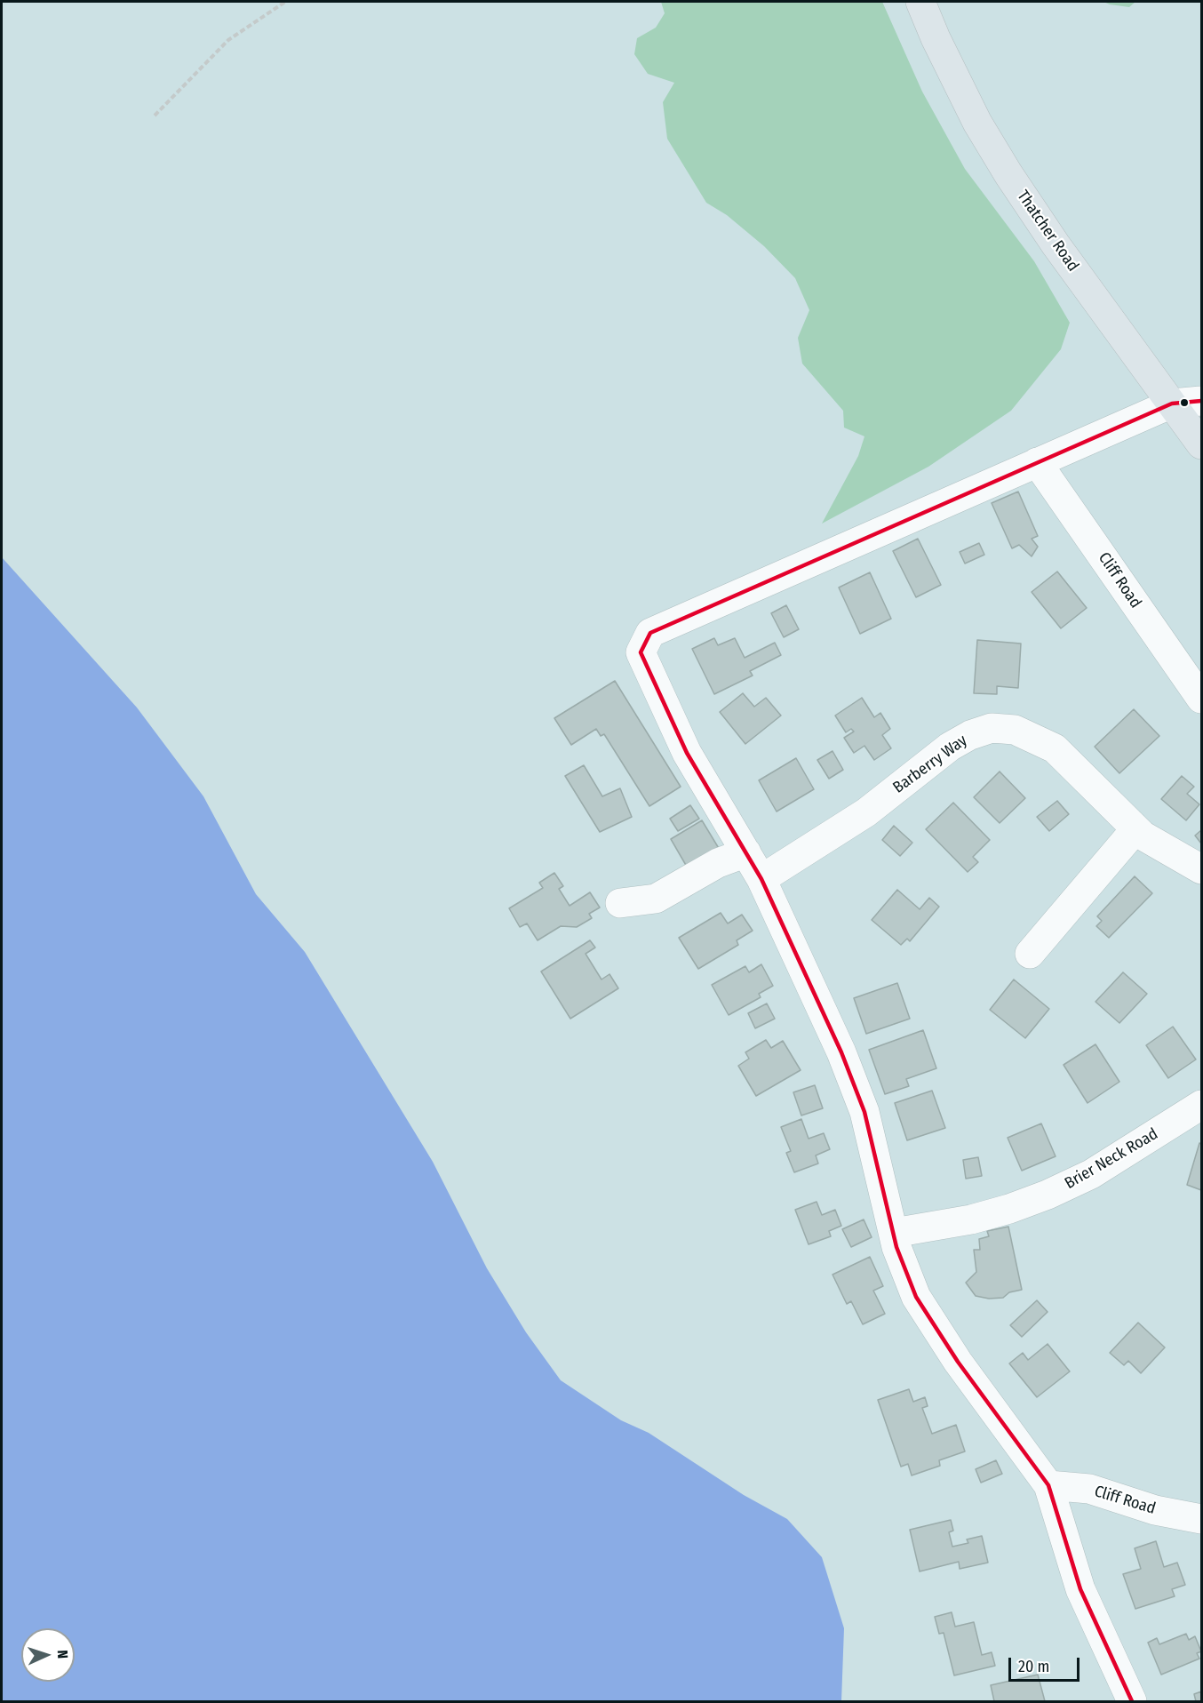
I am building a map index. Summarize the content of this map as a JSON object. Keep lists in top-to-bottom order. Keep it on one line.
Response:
{"streets":{"main road":["Thatcher Road"],"street":["Cliff Road","Barberry Way","Brier Neck Road"]},"scale_bar":"20 m","north":"right"}
